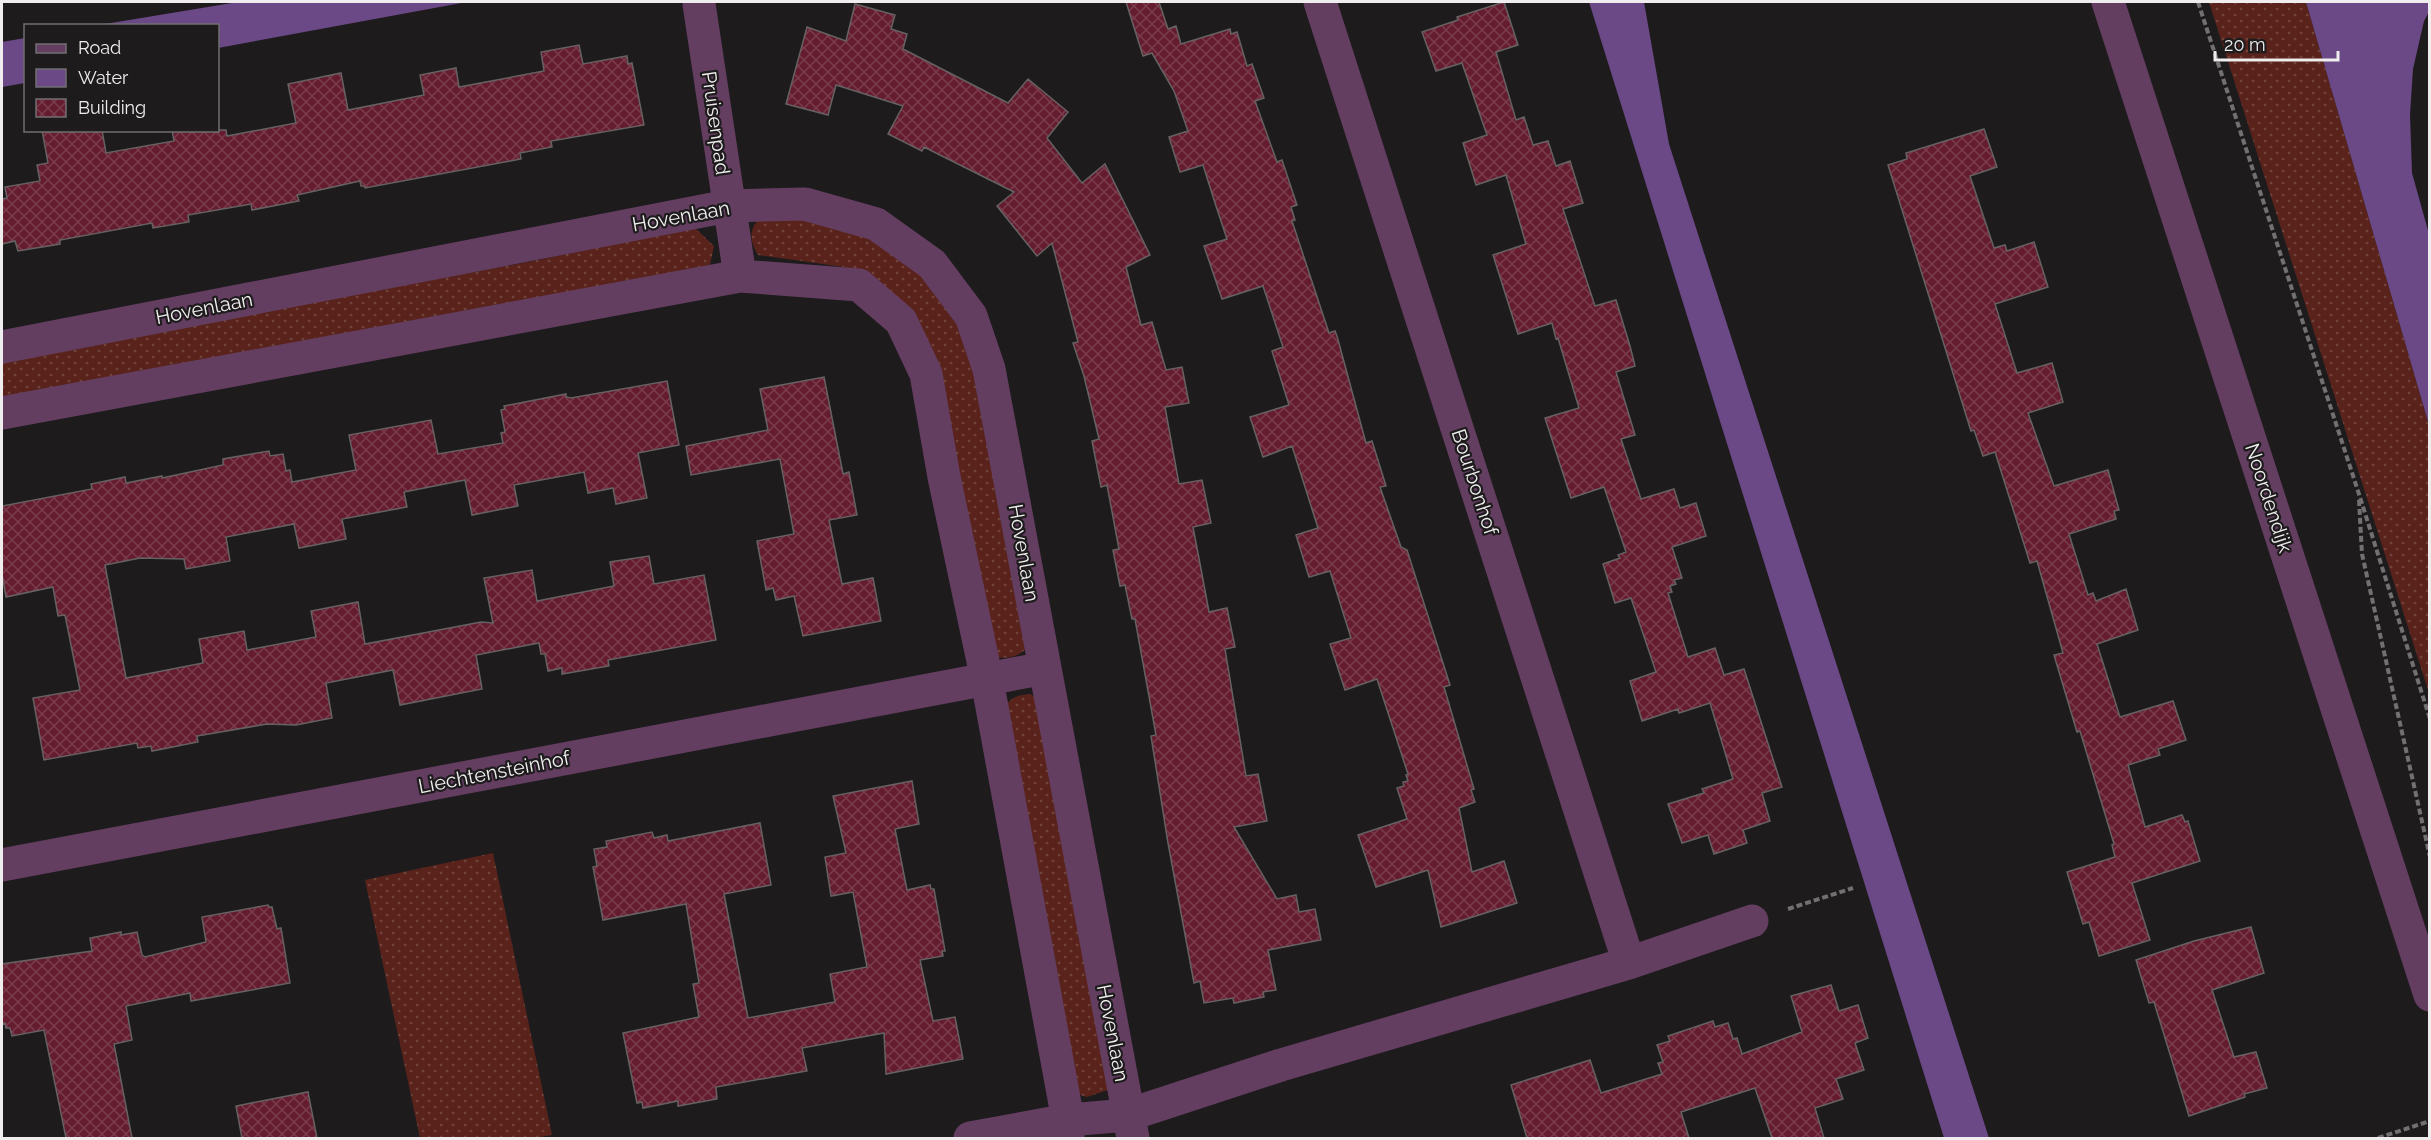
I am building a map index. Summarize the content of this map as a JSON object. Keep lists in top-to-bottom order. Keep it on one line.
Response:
{"streets":{"street":["Pruisenpad","Hovenlaan","Bourbonhof","Noordendijk","Liechtensteinhof"]},"crossings":[["Pruisenpad","Hovenlaan"]],"legend":["Road","Water","Building"],"scale_bar":"20 m"}
